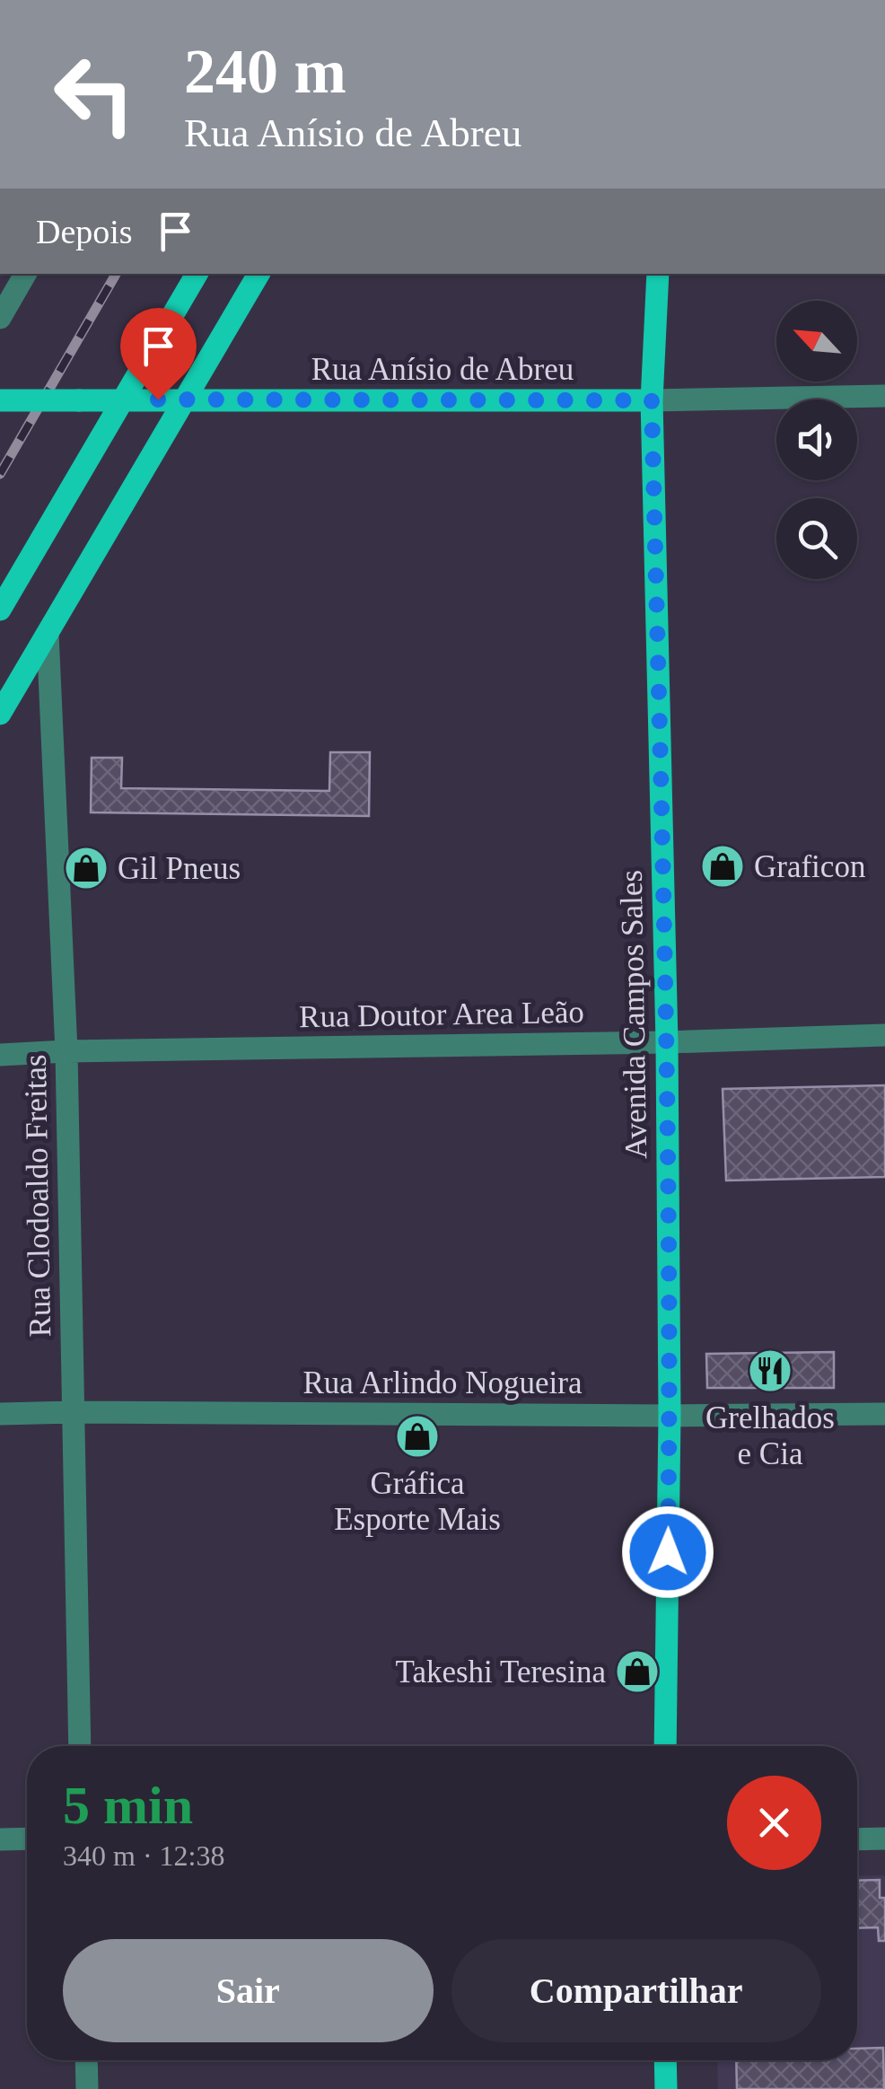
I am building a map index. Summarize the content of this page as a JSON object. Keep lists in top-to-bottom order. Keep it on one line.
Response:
{"streets":{"main road":["Rua Anísio de Abreu","Avenida Campos Sales"],"street":["Rua Doutor Area Leão","Rua Clodoaldo Freitas","Rua Arlindo Nogueira"]},"crossings":[["Rua Anísio de Abreu","Avenida Campos Sales"],["Rua Doutor Area Leão","Avenida Campos Sales"],["Rua Doutor Area Leão","Rua Clodoaldo Freitas"],["Avenida Campos Sales","Rua Arlindo Nogueira"],["Rua Clodoaldo Freitas","Rua Arlindo Nogueira"]],"places":{"shop":["Graficon","Gil Pneus","Gráfica Esporte Mais","Takeshi Teresina"],"restaurant":["Grelhados e Cia"]},"north":"top left","page":{"turn":["240 m","Rua Anísio de Abreu"],"then":"Depois","heading":["5 min","340 m · 12:38"],"buttons":["Sair","Compartilhar"]}}
